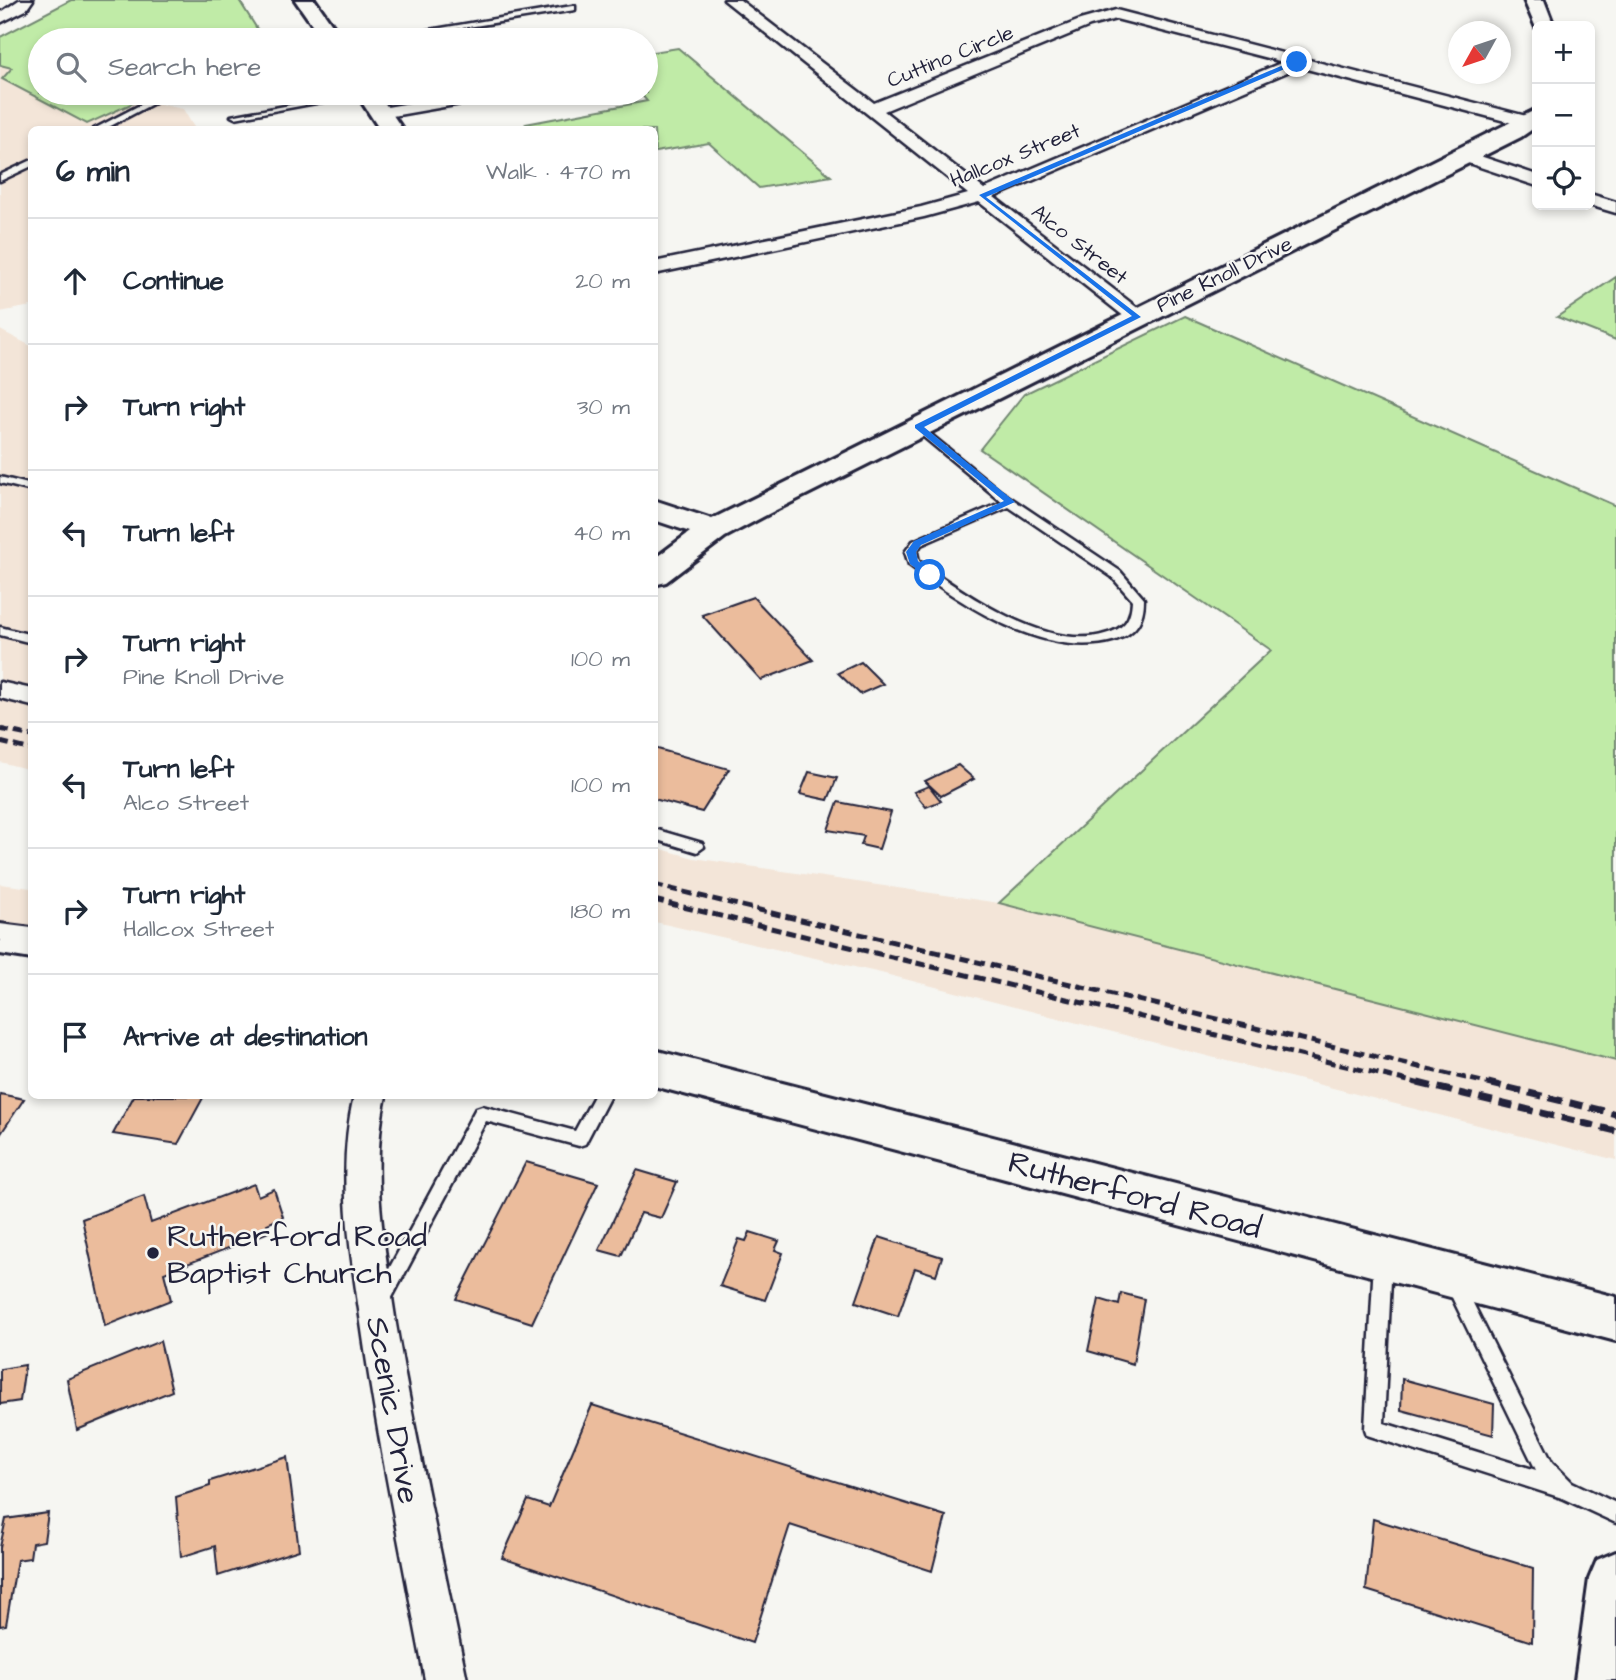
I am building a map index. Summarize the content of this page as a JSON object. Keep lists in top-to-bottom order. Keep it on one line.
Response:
{"streets":{"street":["Cuttino Circle","Hallcox Street","Alco Street","Pine Knoll Drive","Rutherford Road","Scenic Drive"]},"crossings":[["Cuttino Circle","Hallcox Street"],["Cuttino Circle","Alco Street"],["Hallcox Street","Alco Street"],["Alco Street","Pine Knoll Drive"]],"places":["Rutherford Road Baptist Church"],"north":"bottom left","page":{"map_buttons":["+","−"],"search":"Search here","heading":["6 min","Walk · 470 m"],"list":[["Continue","20 m"],["Turn right","30 m"],["Turn left","40 m"],["Turn right","Pine Knoll Drive","100 m"],["Turn left","Alco Street","100 m"],["Turn right","Hallcox Street","180 m"],"Arrive at destination"]}}
